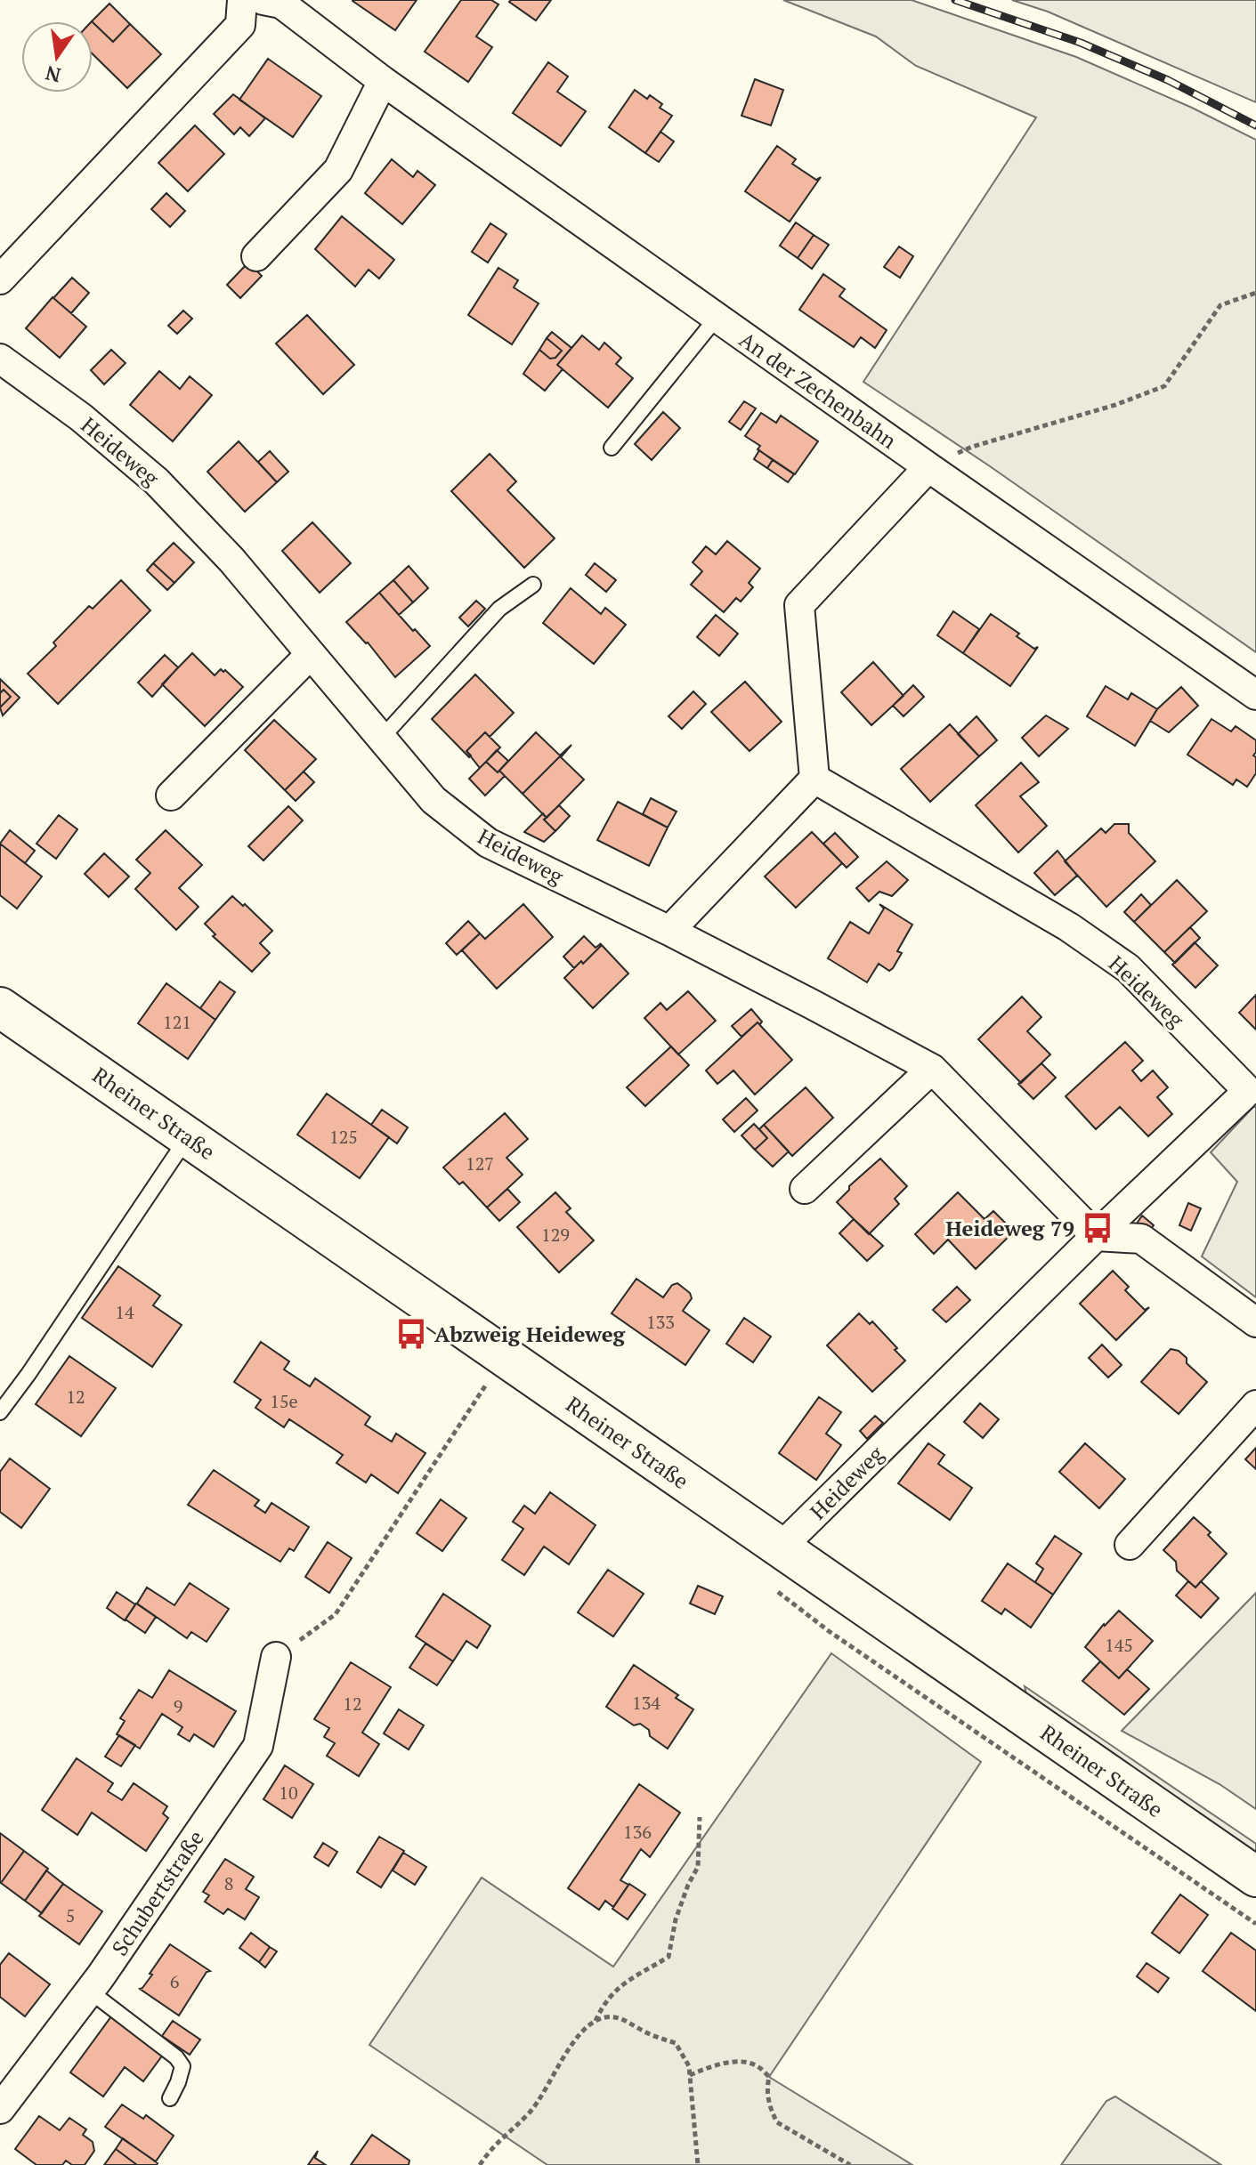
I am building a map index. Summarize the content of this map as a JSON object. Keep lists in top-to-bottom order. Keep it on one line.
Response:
{"streets":{"main road":["Rheiner Straße"],"street":["An der Zechenbahn","Heideweg","Schubertstraße"]},"crossings":[["Heideweg","Rheiner Straße"]],"places":{"bus stop":["Heideweg 79","Abzweig Heideweg"]},"house_numbers":["121","125","127","129","14","133","12","15e","145","134","12","9","10","136","8","5","6"],"north":"bottom"}
